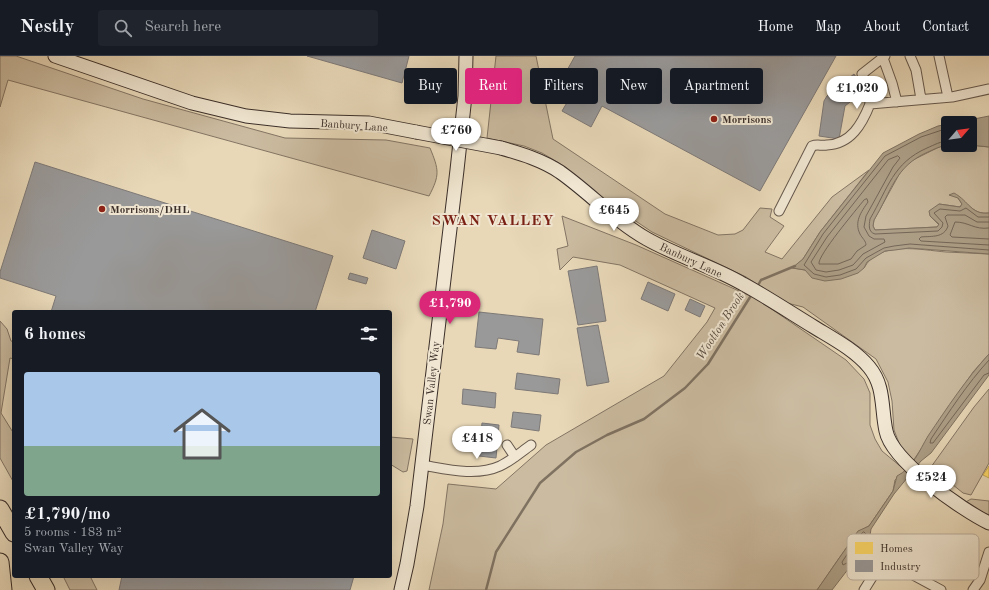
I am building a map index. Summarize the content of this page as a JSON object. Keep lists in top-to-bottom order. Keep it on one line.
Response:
{"streets":{"street":["Banbury Lane","Swan Valley Way"]},"districts":["SWAN VALLEY"],"water":["Wootton Brook"],"places":["Morrisons","Morrisons/DHL"],"legend":["Homes","Industry"],"north":"top right","page":{"header":"Nestly","search":"Search here","nav":["Home","Map","About","Contact"],"chip":["Buy","Rent","Filters","New","Apartment"],"price":["£1,020","£760","£645","£1,790","£418","£524"],"heading":"6 homes","list":[{"name":"£1,790/mo","note":"5 rooms · 183 m² · Swan Valley Way"}]}}
